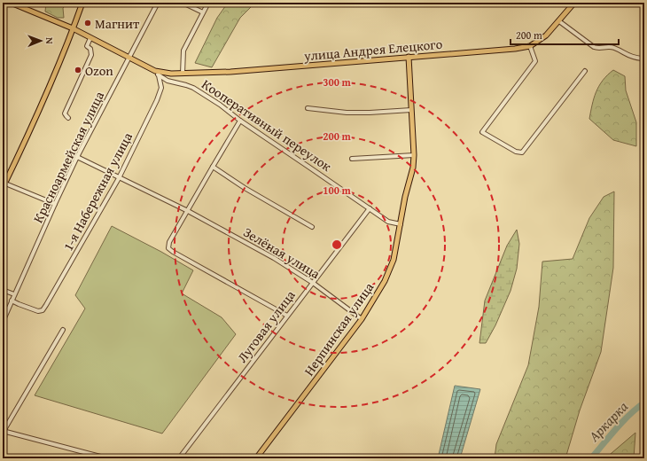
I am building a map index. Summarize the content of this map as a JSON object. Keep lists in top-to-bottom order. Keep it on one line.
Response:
{"streets":{"main road":["улица Андрея Елецкого","Нерпинская улица"],"street":["Кооперативный переулок","Красноармейская улица","1-я Набережная улица","Зелёная улица","Луговая улица"]},"crossings":[["улица Андрея Елецкого","Кооперативный переулок"],["улица Андрея Елецкого","1-я Набережная улица"],["улица Андрея Елецкого","Нерпинская улица"],["Кооперативный переулок","1-я Набережная улица"],["Кооперативный переулок","Луговая улица"],["Кооперативный переулок","Нерпинская улица"],["Красноармейская улица","1-я Набережная улица"],["Красноармейская улица","Зелёная улица"],["1-я Набережная улица","Зелёная улица"],["Зелёная улица","Луговая улица"],["Зелёная улица","Нерпинская улица"]],"water":["Аркарка"],"places":["Магнит","Ozon"],"scale_bar":"200 m","north":"right","rings":["300 m","200 m","100 m"]}
